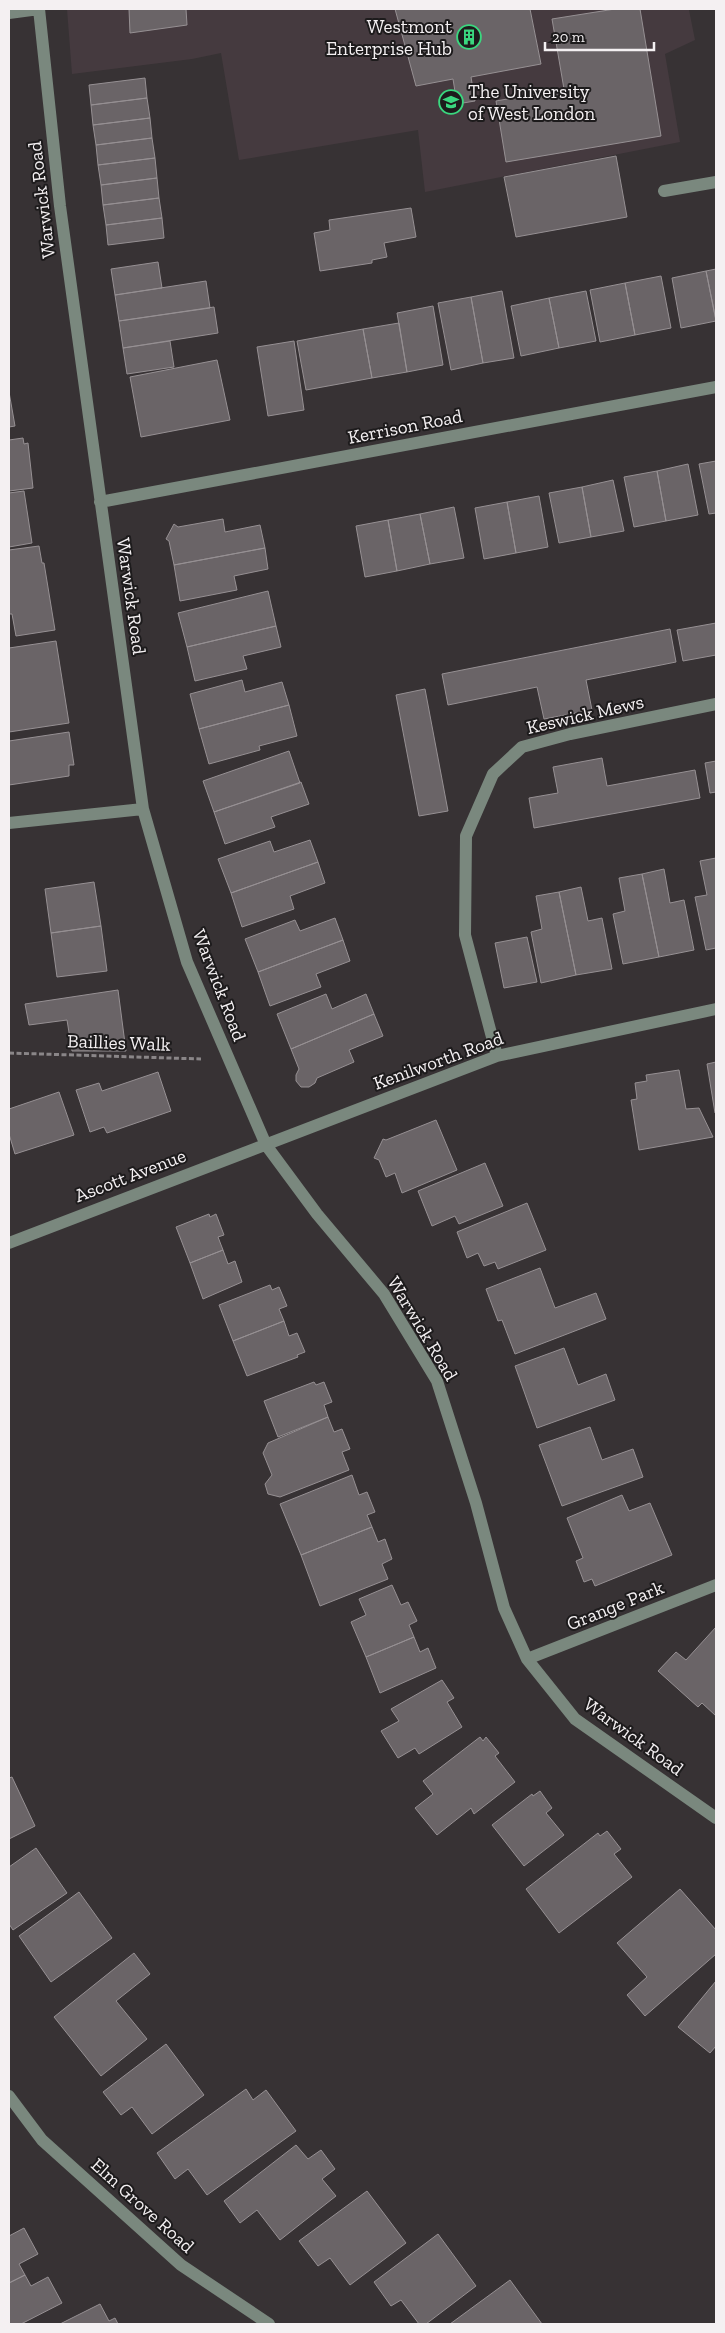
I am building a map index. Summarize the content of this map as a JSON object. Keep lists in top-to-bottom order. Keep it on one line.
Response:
{"streets":{"street":["Warwick Road","Kerrison Road","Keswick Mews","Kenilworth Road","Ascott Avenue","Grange Park","Elm Grove Road"],"path":["Baillies Walk"]},"crossings":[["Warwick Road","Kerrison Road"],["Warwick Road","Baillies Walk"],["Warwick Road","Kenilworth Road"],["Warwick Road","Ascott Avenue"],["Warwick Road","Grange Park"],["Keswick Mews","Kenilworth Road"],["Kenilworth Road","Ascott Avenue"]],"places":{"building":["Westmont Enterprise Hub"],"school or university":["The University of West London"]},"scale_bar":"20 m"}
